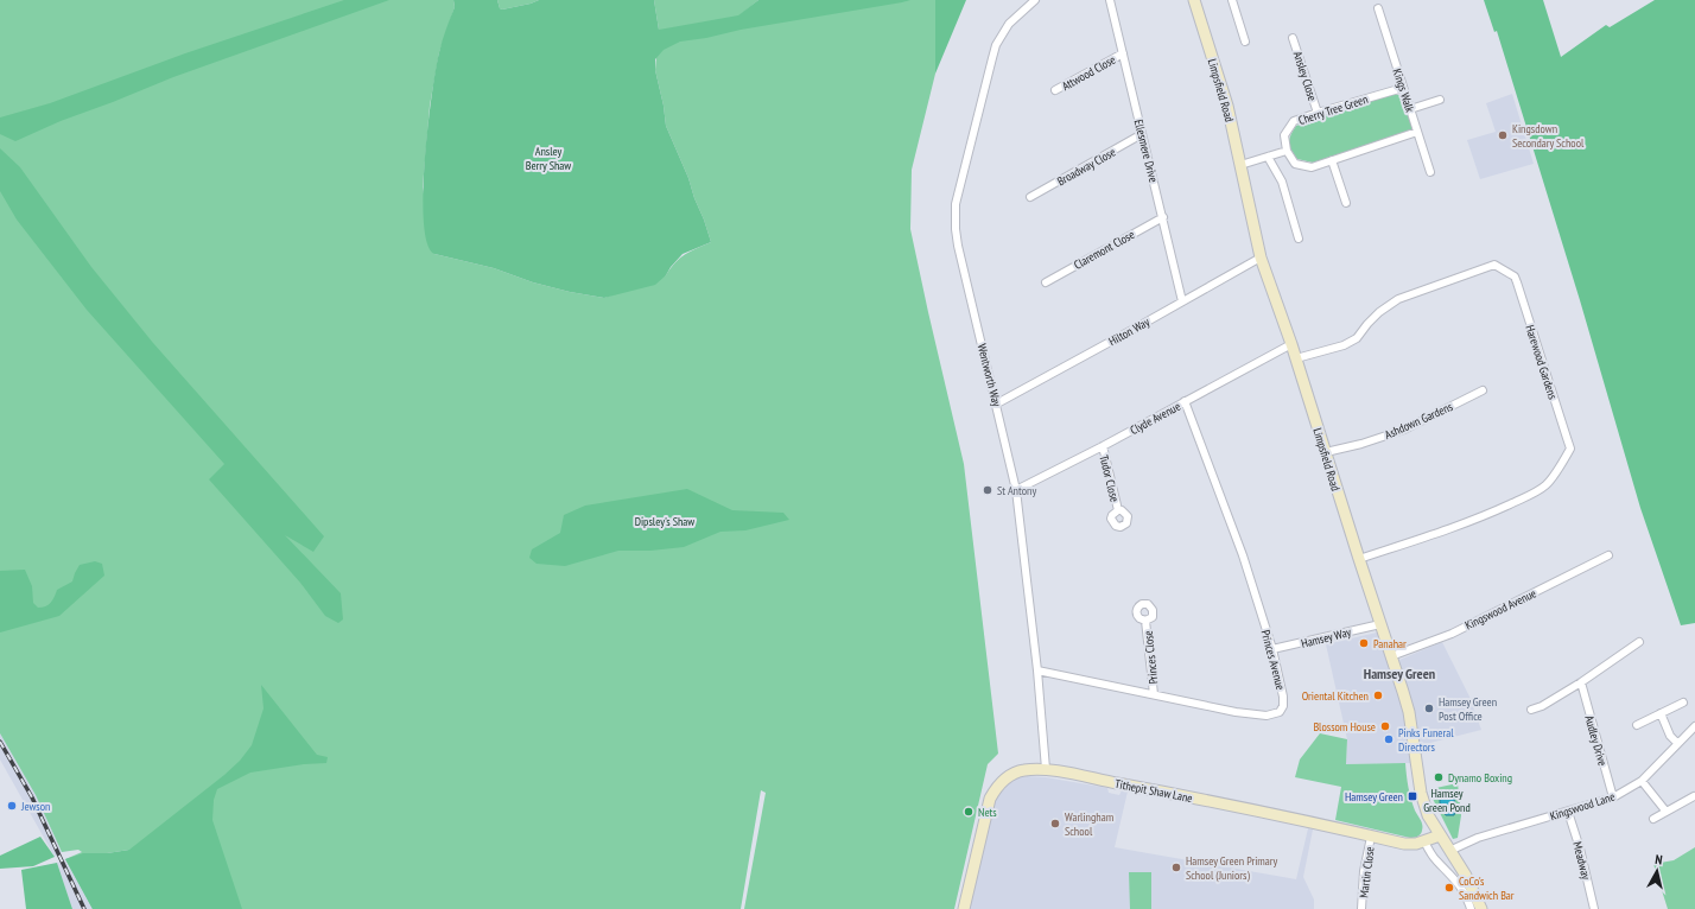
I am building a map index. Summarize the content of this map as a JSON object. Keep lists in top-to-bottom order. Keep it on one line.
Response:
{"streets":{"main road":["Limpsfield Road","Tithepit Shaw Lane"],"street":["Attwood Close","Ansley Close","Kings Walk","Cherry Tree Green","Ellesmere Drive","Broadway Close","Claremont Close","Hilton Way","Harewood Gardens","Wentworth Way","Clyde Avenue","Ashdown Gardens","Tudor Close","Kingswood Avenue","Hamsey Way","Princes Close","Princes Avenue","Audley Drive","Kingswood Lane","Meadway","Martin Close"]},"crossings":[["Attwood Close","Ellesmere Drive"],["Ansley Close","Cherry Tree Green"],["Limpsfield Road","Hilton Way"],["Limpsfield Road","Harewood Gardens"],["Limpsfield Road","Clyde Avenue"],["Limpsfield Road","Ashdown Gardens"],["Limpsfield Road","Kingswood Avenue"],["Limpsfield Road","Hamsey Way"],["Limpsfield Road","Tithepit Shaw Lane"],["Limpsfield Road","Kingswood Lane"],["Kings Walk","Cherry Tree Green"],["Ellesmere Drive","Broadway Close"],["Ellesmere Drive","Claremont Close"],["Ellesmere Drive","Hilton Way"],["Hilton Way","Wentworth Way"],["Wentworth Way","Clyde Avenue"],["Wentworth Way","Princes Avenue"],["Wentworth Way","Tithepit Shaw Lane"],["Clyde Avenue","Tudor Close"],["Clyde Avenue","Princes Avenue"],["Hamsey Way","Princes Avenue"],["Princes Close","Princes Avenue"],["Audley Drive","Kingswood Lane"],["Tithepit Shaw Lane","Martin Close"],["Kingswood Lane","Meadway"]],"districts":["Hamsey Green"],"parks":["Ansley Berry Shaw","Dipsley's Shaw","Hamsey Green Pond"],"places":{"other":["Kingsdown Secondary School","St Antony","Panahar","Oriental Kitchen","Hamsey Green Post Office","Blossom House","Pinks Funeral Directors","Dynamo Boxing","Jewson","Nets","Warlingham School","Hamsey Green Primary School (Juniors)","CoCo's Sandwich Bar"],"transit":["Hamsey Green"]},"north":"top"}
